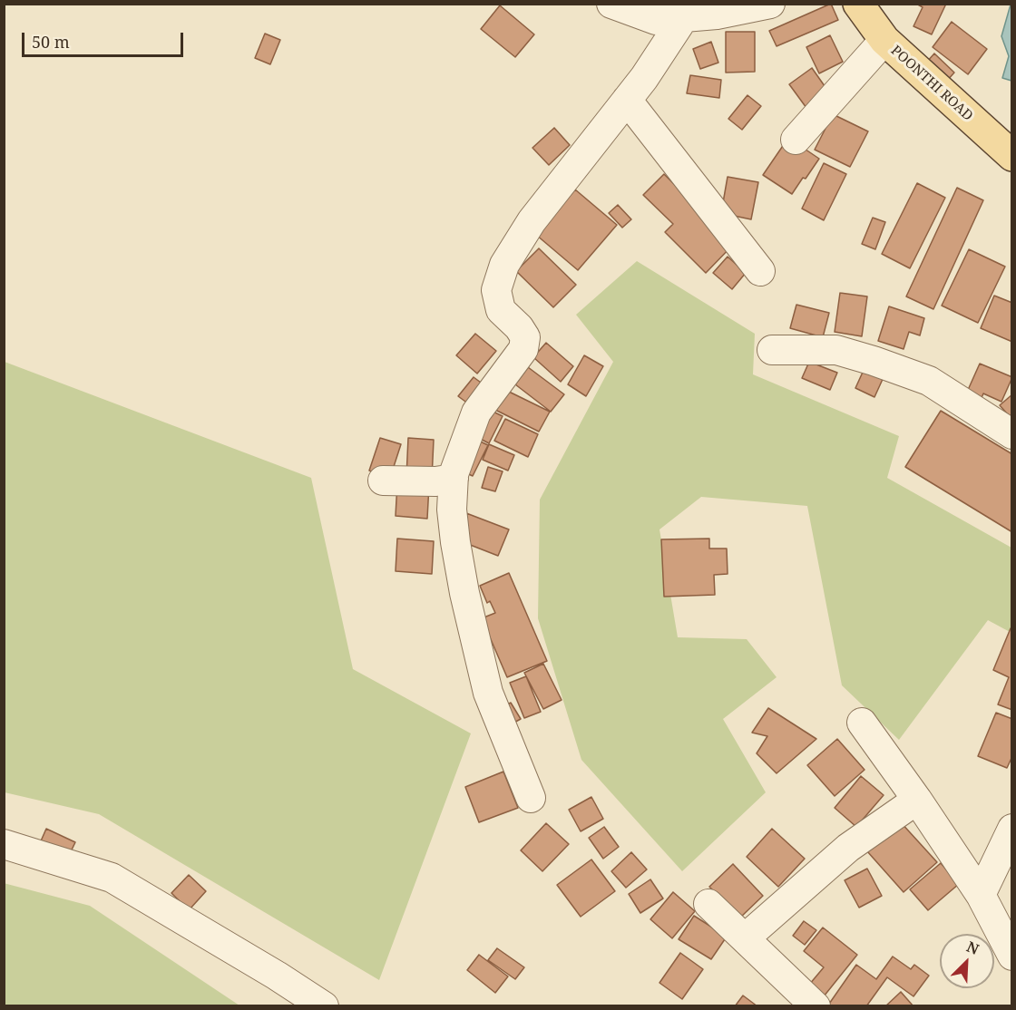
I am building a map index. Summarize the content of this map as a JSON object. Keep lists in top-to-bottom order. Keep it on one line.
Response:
{"streets":{"main road":["POONTHI ROAD"]},"scale_bar":"50 m","north":"top right"}
